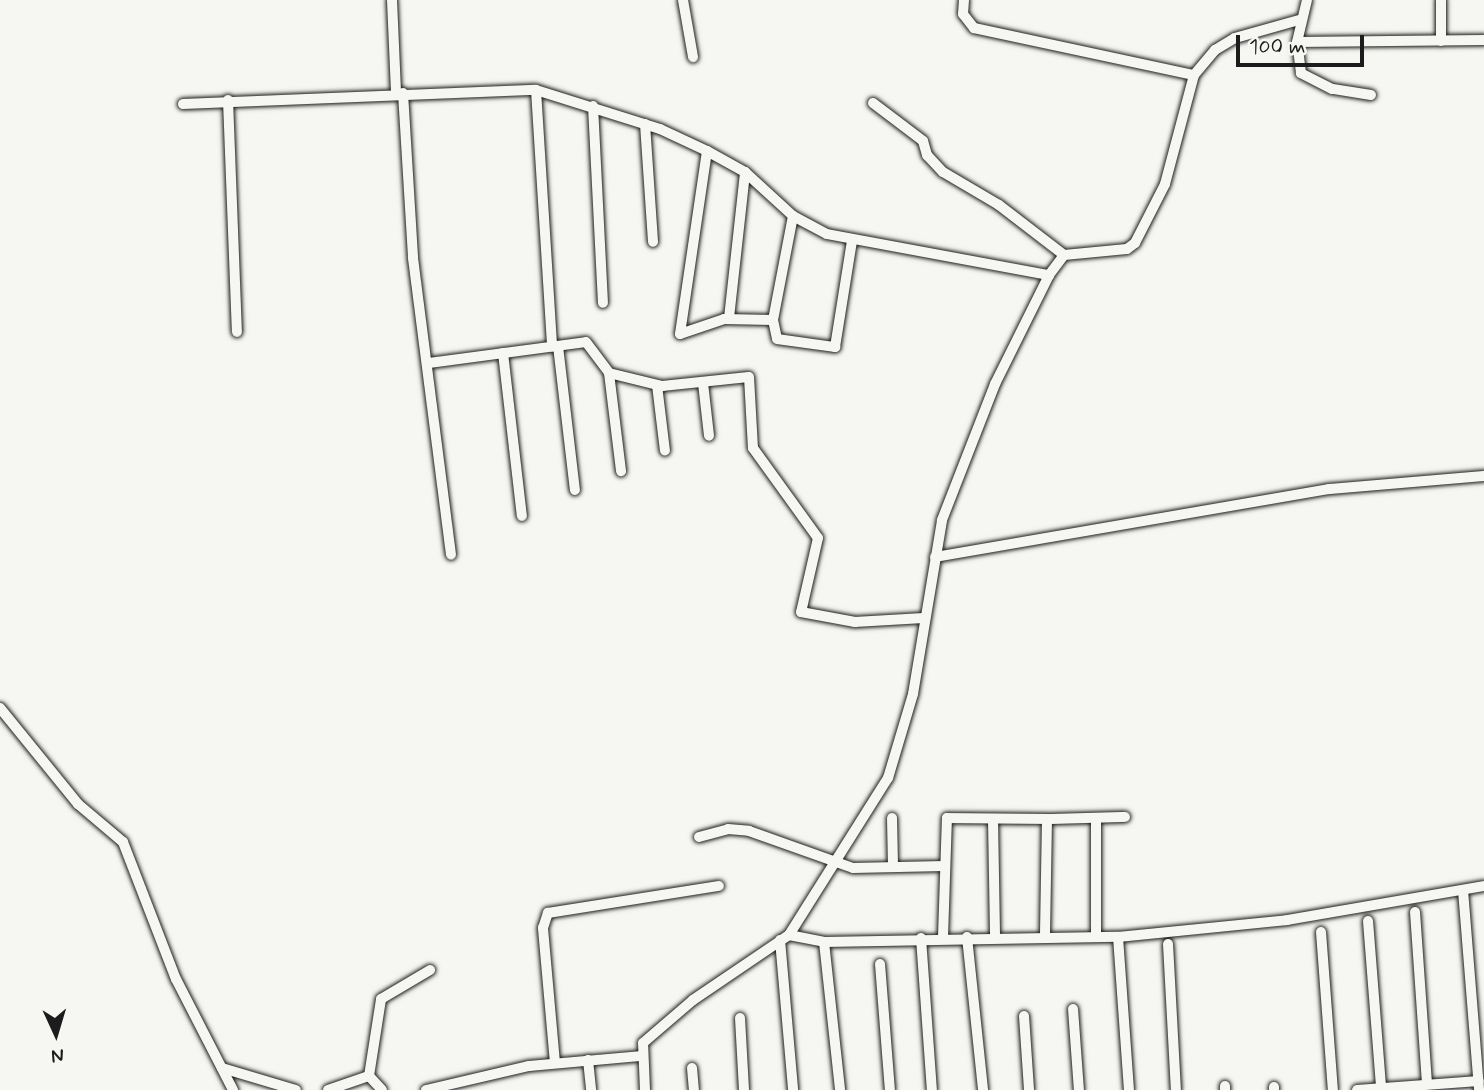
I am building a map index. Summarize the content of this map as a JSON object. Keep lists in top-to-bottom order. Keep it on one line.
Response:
{"scale_bar":"100 m","north":"bottom"}
